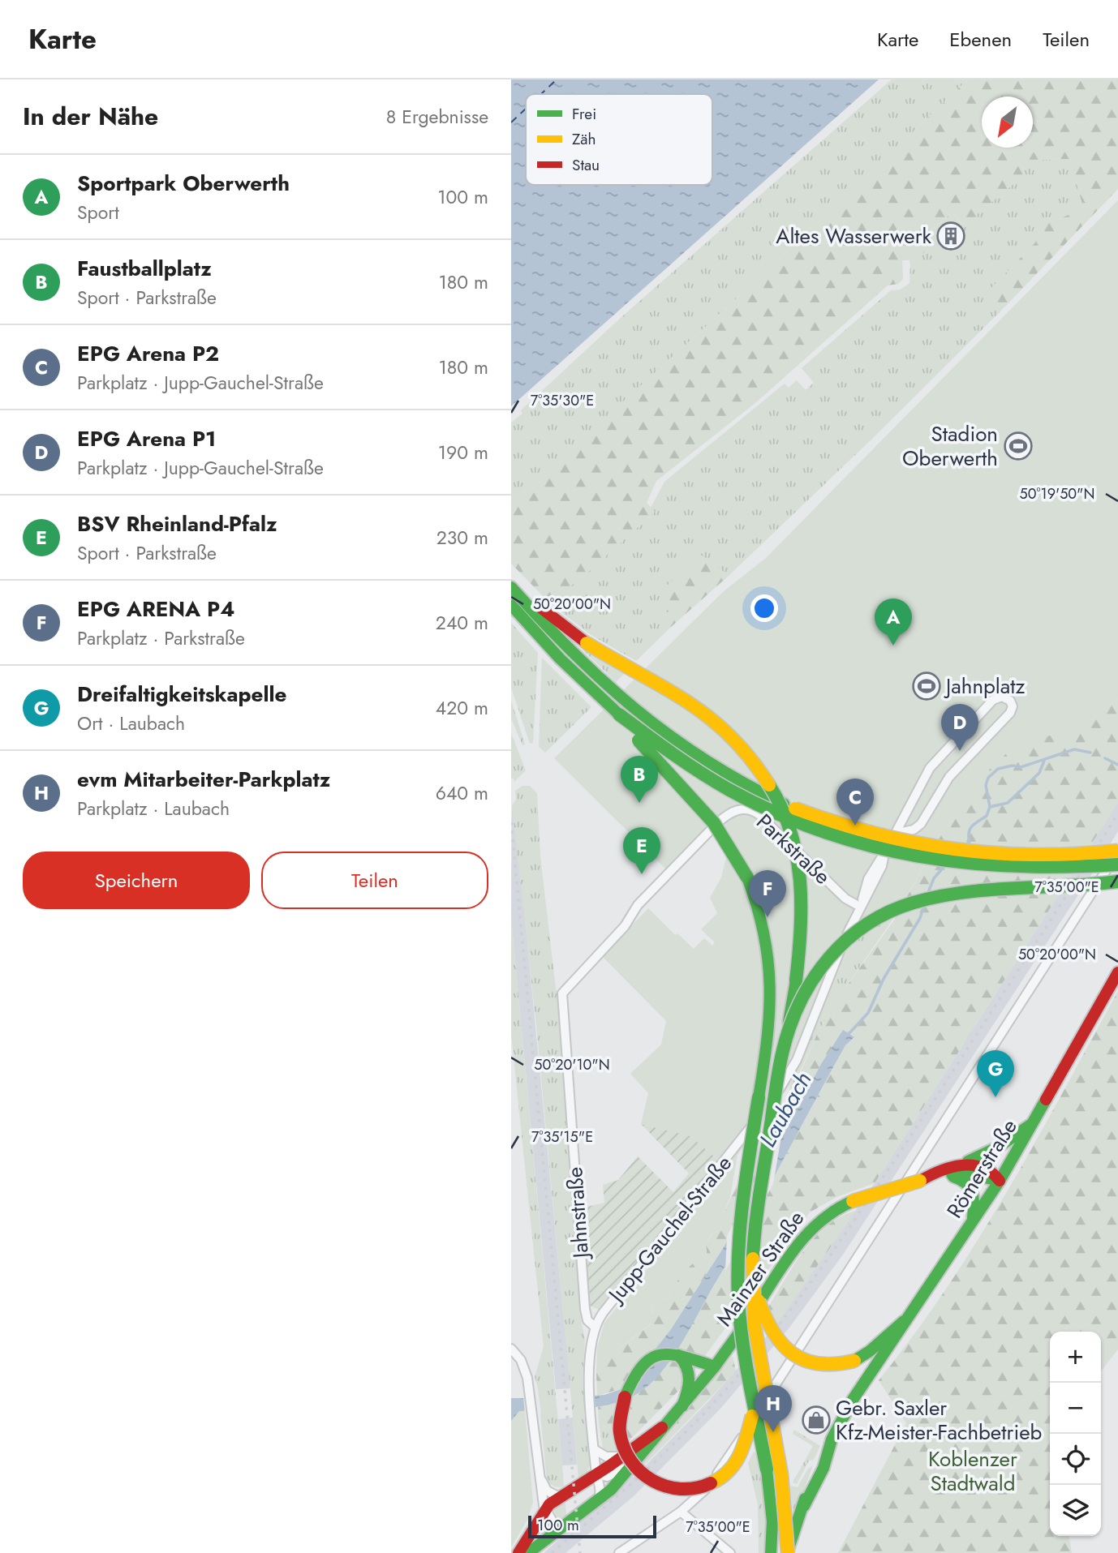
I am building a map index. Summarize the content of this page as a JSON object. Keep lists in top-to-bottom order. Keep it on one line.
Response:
{"streets":{"main road":["Römerstraße","Mainzer Straße"],"street":["Parkstraße","Jahnstraße","Jupp-Gauchel-Straße"]},"crossings":[["Parkstraße","Jahnstraße"],["Parkstraße","Jupp-Gauchel-Straße"],["Römerstraße","Mainzer Straße"],["Jahnstraße","Jupp-Gauchel-Straße"],["Jupp-Gauchel-Straße","Mainzer Straße"]],"water":["Laubach"],"parks":["Koblenzer Stadtwald"],"places":{"building":["Altes Wasserwerk"],"sports":["Stadion Oberwerth","Jahnplatz"],"shop":["Gebr. Saxler Kfz-Meister-Fachbetrieb"]},"legend":["Frei","Zäh","Stau"],"scale_bar":"100 m","north":"bottom left","page":{"header":"Karte","nav":["Karte","Ebenen","Teilen"],"heading":["In der Nähe","8 Ergebnisse"],"list":[{"mark":"A","name":"Sportpark Oberwerth","note":"Sport","value":"100 m"},{"mark":"B","name":"Faustballplatz","note":"Sport · Parkstraße","value":"180 m"},{"mark":"C","name":"EPG Arena P2","note":"Parkplatz · Jupp-Gauchel-Straße","value":"180 m"},{"mark":"D","name":"EPG Arena P1","note":"Parkplatz · Jupp-Gauchel-Straße","value":"190 m"},{"mark":"E","name":"BSV Rheinland-Pfalz","note":"Sport · Parkstraße","value":"230 m"},{"mark":"F","name":"EPG ARENA P4","note":"Parkplatz · Parkstraße","value":"240 m"},{"mark":"G","name":"Dreifaltigkeitskapelle","note":"Ort · Laubach","value":"420 m"},{"mark":"H","name":"evm Mitarbeiter-Parkplatz","note":"Parkplatz · Laubach","value":"640 m"}],"pins":["A","D","B","C","E","F","G","H"],"buttons":["Speichern","Teilen"],"map_buttons":["+","−"],"scale":"100 m"},"coordinates":["7°35'30\"E","50°19'50\"N","50°20'00\"N","7°35'00\"E","50°20'10\"N","7°35'15\"E"]}
